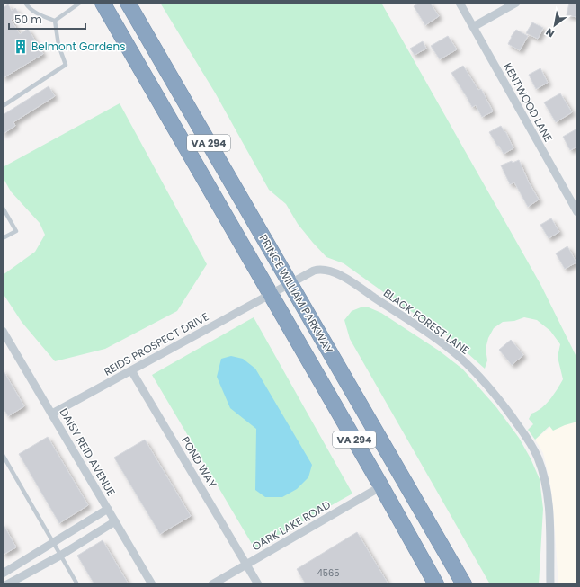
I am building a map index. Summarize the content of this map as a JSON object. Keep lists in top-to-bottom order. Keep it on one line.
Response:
{"streets":{"highway":["VA 294","PRINCE WILLIAM PARKWAY"],"street":["KENTWOOD LANE","BLACK FOREST LANE","REIDS PROSPECT DRIVE","DAISY REID AVENUE","POND WAY","OARK LAKE ROAD"]},"crossings":[["PRINCE WILLIAM PARKWAY","BLACK FOREST LANE"],["PRINCE WILLIAM PARKWAY","REIDS PROSPECT DRIVE"],["PRINCE WILLIAM PARKWAY","OARK LAKE ROAD"],["BLACK FOREST LANE","REIDS PROSPECT DRIVE"],["REIDS PROSPECT DRIVE","DAISY REID AVENUE"],["REIDS PROSPECT DRIVE","POND WAY"],["POND WAY","OARK LAKE ROAD"]],"places":{"building":["Belmont Gardens"]},"house_numbers":["4565"],"scale_bar":"50 m","north":"bottom left"}
